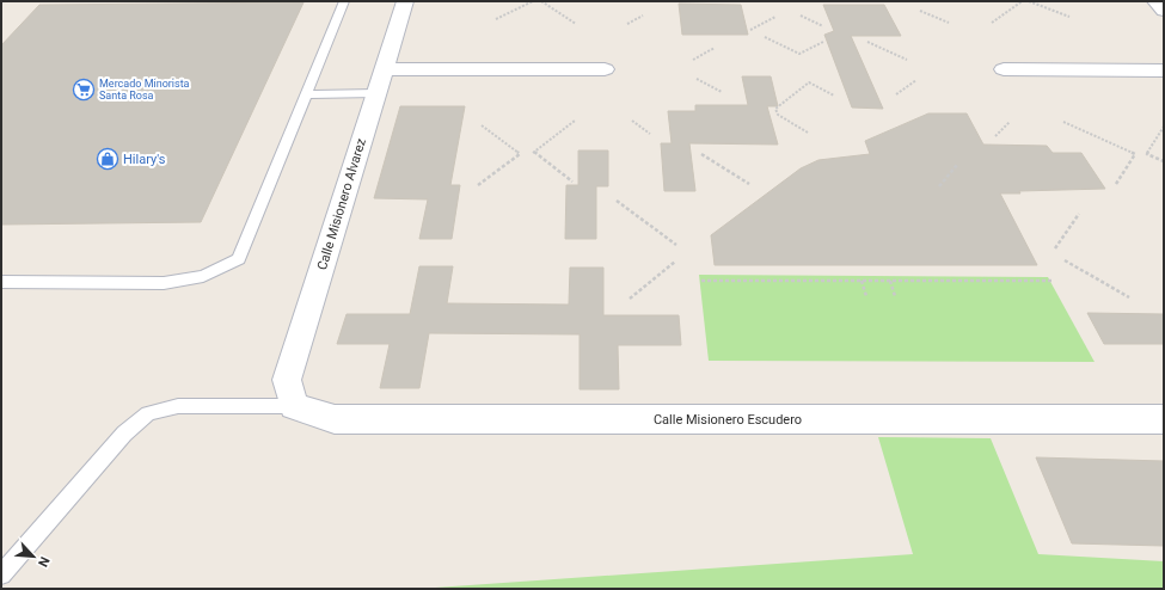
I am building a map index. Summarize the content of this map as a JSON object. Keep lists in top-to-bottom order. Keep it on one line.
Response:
{"streets":{"street":["Calle Misionero Alvarez","Calle Misionero Escudero"]},"crossings":[["Calle Misionero Alvarez","Calle Misionero Escudero"]],"places":{"supermarket":["Mercado Minorista Santa Rosa"],"shop":["Hilary's"]},"north":"bottom right"}
